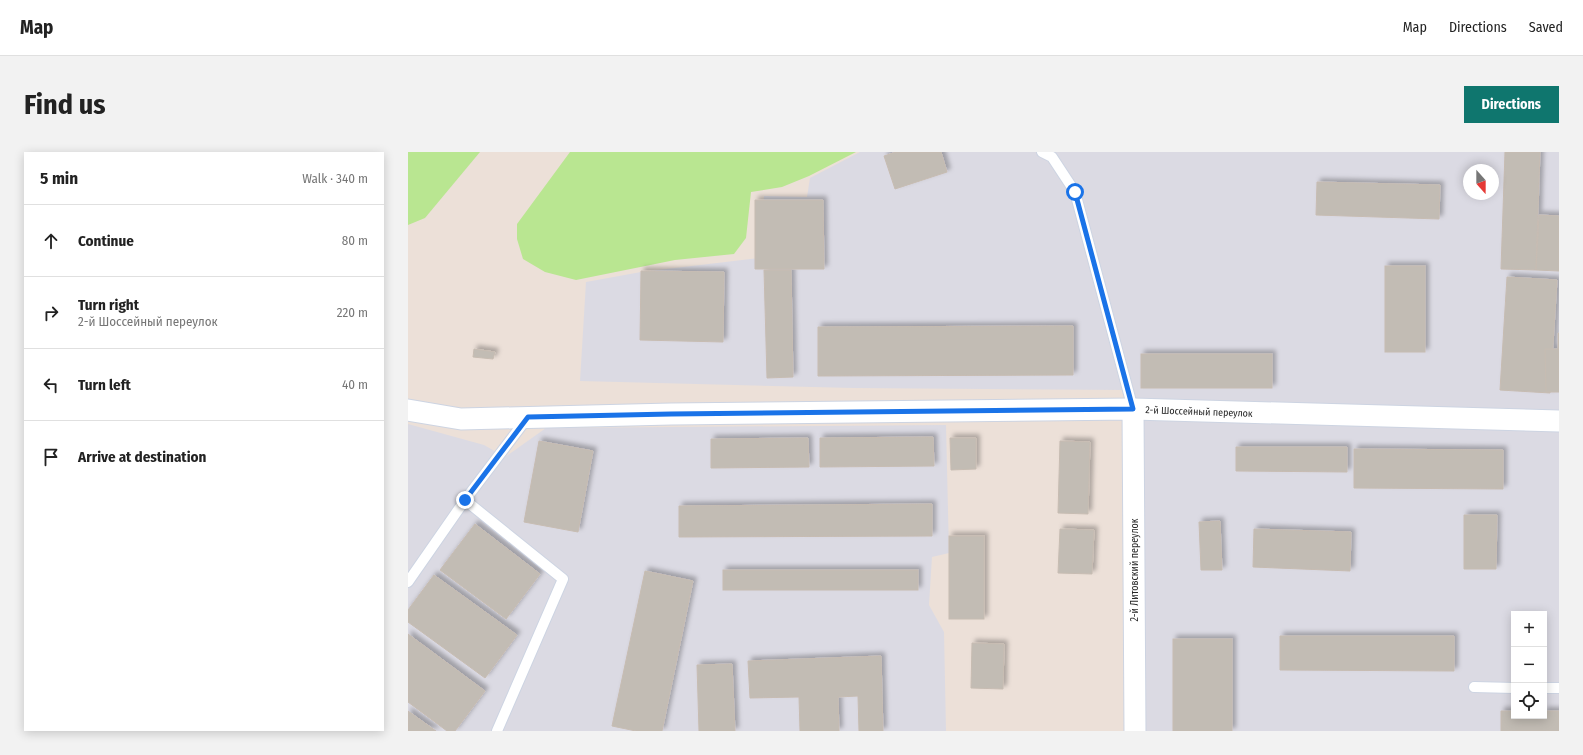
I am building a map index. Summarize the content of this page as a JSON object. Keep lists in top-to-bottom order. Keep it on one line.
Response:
{"streets":{"street":["2-й Шоссейный переулок","2-й Литовский переулок"]},"crossings":[["2-й Шоссейный переулок","2-й Литовский переулок"]],"north":"bottom","page":{"header":"Map","nav":["Map","Directions","Saved"],"buttons":"Directions","title":"Find us","heading":["5 min","Walk · 340 m"],"list":[["Continue","80 m"],["Turn right","2-й Шоссейный переулок","220 m"],["Turn left","40 m"],"Arrive at destination"],"map_buttons":["+","−"]}}
